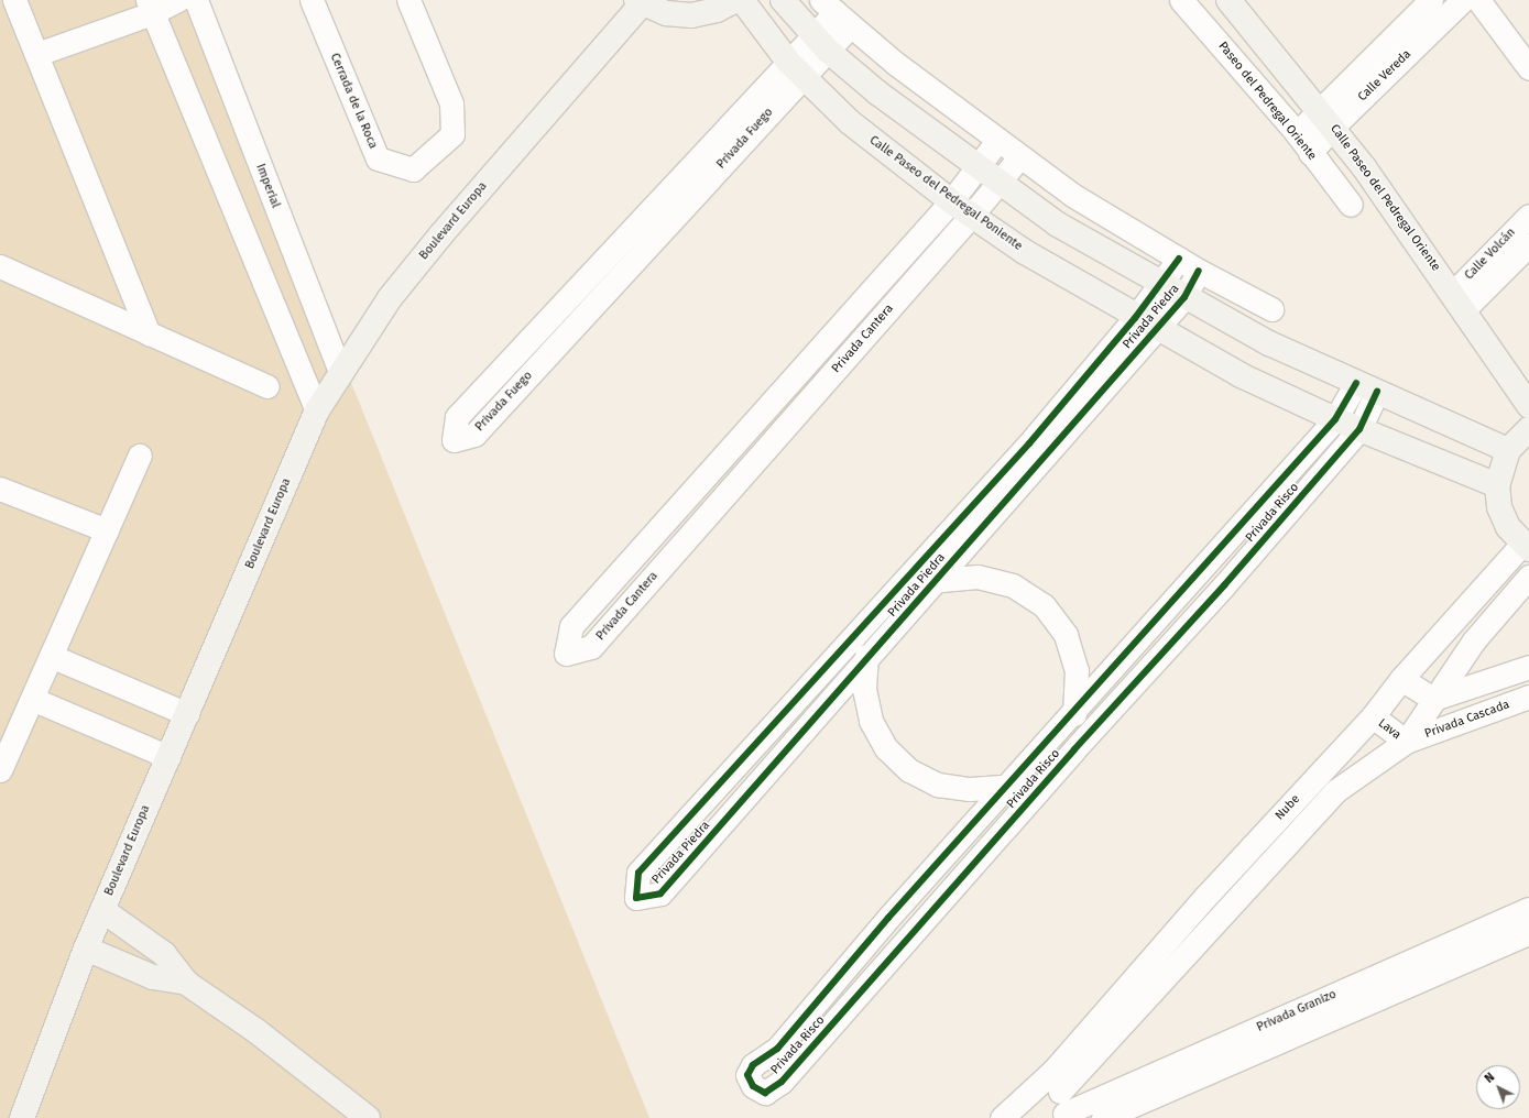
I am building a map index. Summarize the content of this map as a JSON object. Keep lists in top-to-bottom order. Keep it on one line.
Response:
{"streets":{"street":["Calle Vereda","Cerrada de la Roca","Paseo del Pedregal Oriente","Privada Fuego","Imperial","Calle Paseo del Pedregal Poniente","Calle Paseo del Pedregal Oriente","Boulevard Europa","Calle Volcán","Privada Piedra","Privada Cantera","Privada Risco","Privada Cascada","Lava","Nube","Privada Granizo"]},"crossings":[["Calle Vereda","Paseo del Pedregal Oriente"],["Calle Vereda","Calle Paseo del Pedregal Oriente"],["Privada Fuego","Calle Paseo del Pedregal Poniente"],["Imperial","Boulevard Europa"],["Calle Paseo del Pedregal Poniente","Privada Piedra"],["Calle Paseo del Pedregal Poniente","Privada Cantera"],["Calle Paseo del Pedregal Poniente","Privada Risco"],["Calle Paseo del Pedregal Oriente","Calle Volcán"],["Privada Cascada","Lava"],["Privada Cascada","Nube"],["Lava","Nube"]],"north":"top left"}
